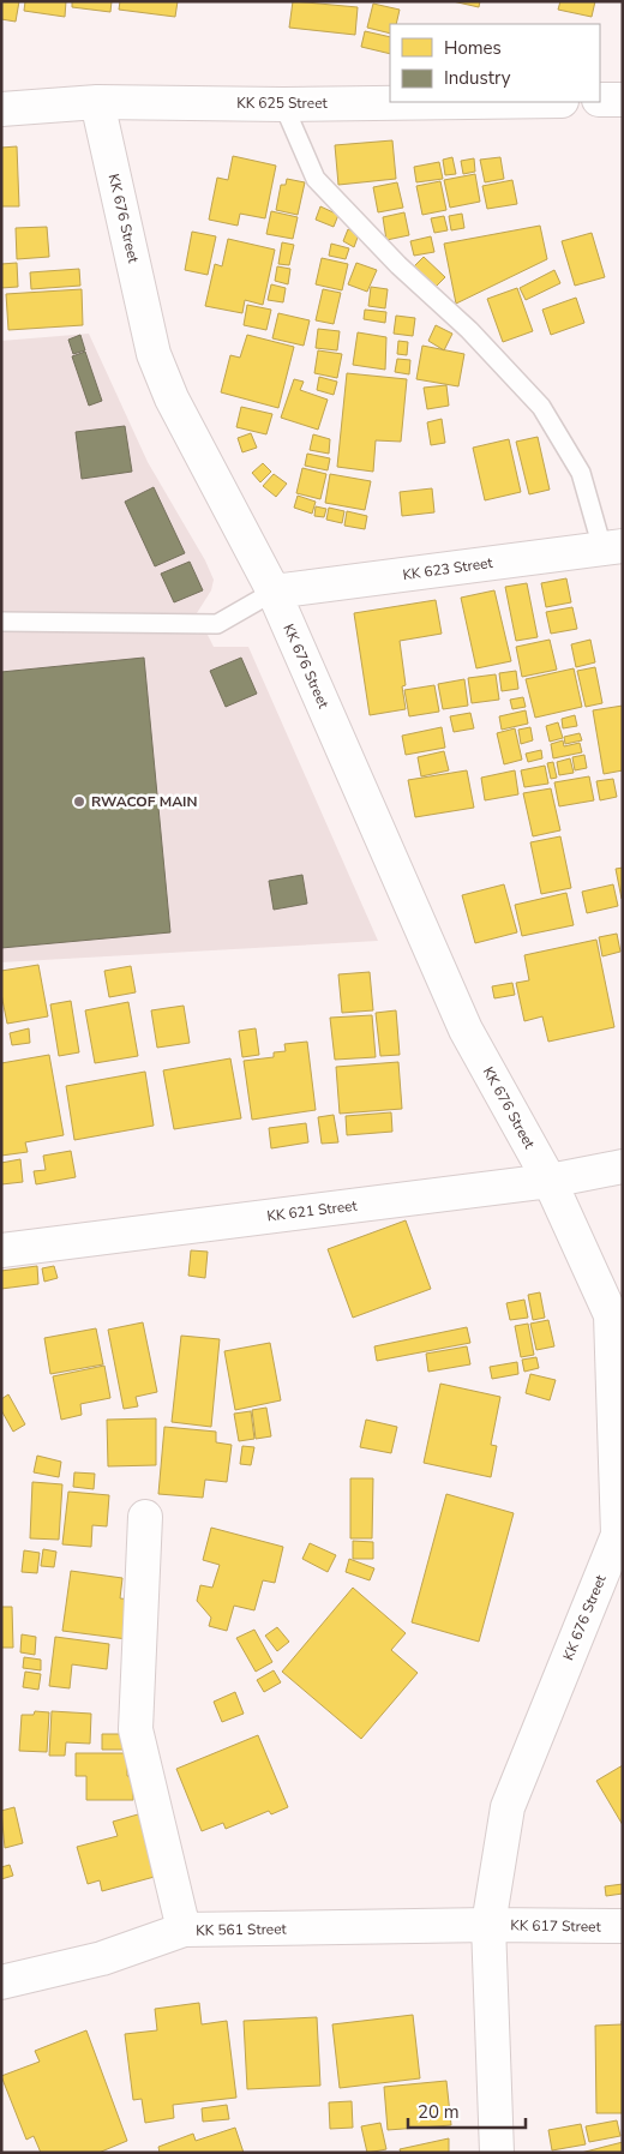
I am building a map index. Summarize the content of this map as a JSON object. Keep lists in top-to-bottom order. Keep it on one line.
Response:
{"streets":{"street":["KK 625 Street","KK 676 Street","KK 623 Street","KK 621 Street","KK 617 Street","KK 561 Street"]},"crossings":[["KK 625 Street","KK 676 Street"],["KK 676 Street","KK 623 Street"],["KK 676 Street","KK 621 Street"],["KK 676 Street","KK 617 Street"],["KK 676 Street","KK 561 Street"],["KK 617 Street","KK 561 Street"]],"places":["RWACOF MAIN"],"legend":["Homes","Industry"],"scale_bar":"20 m"}
